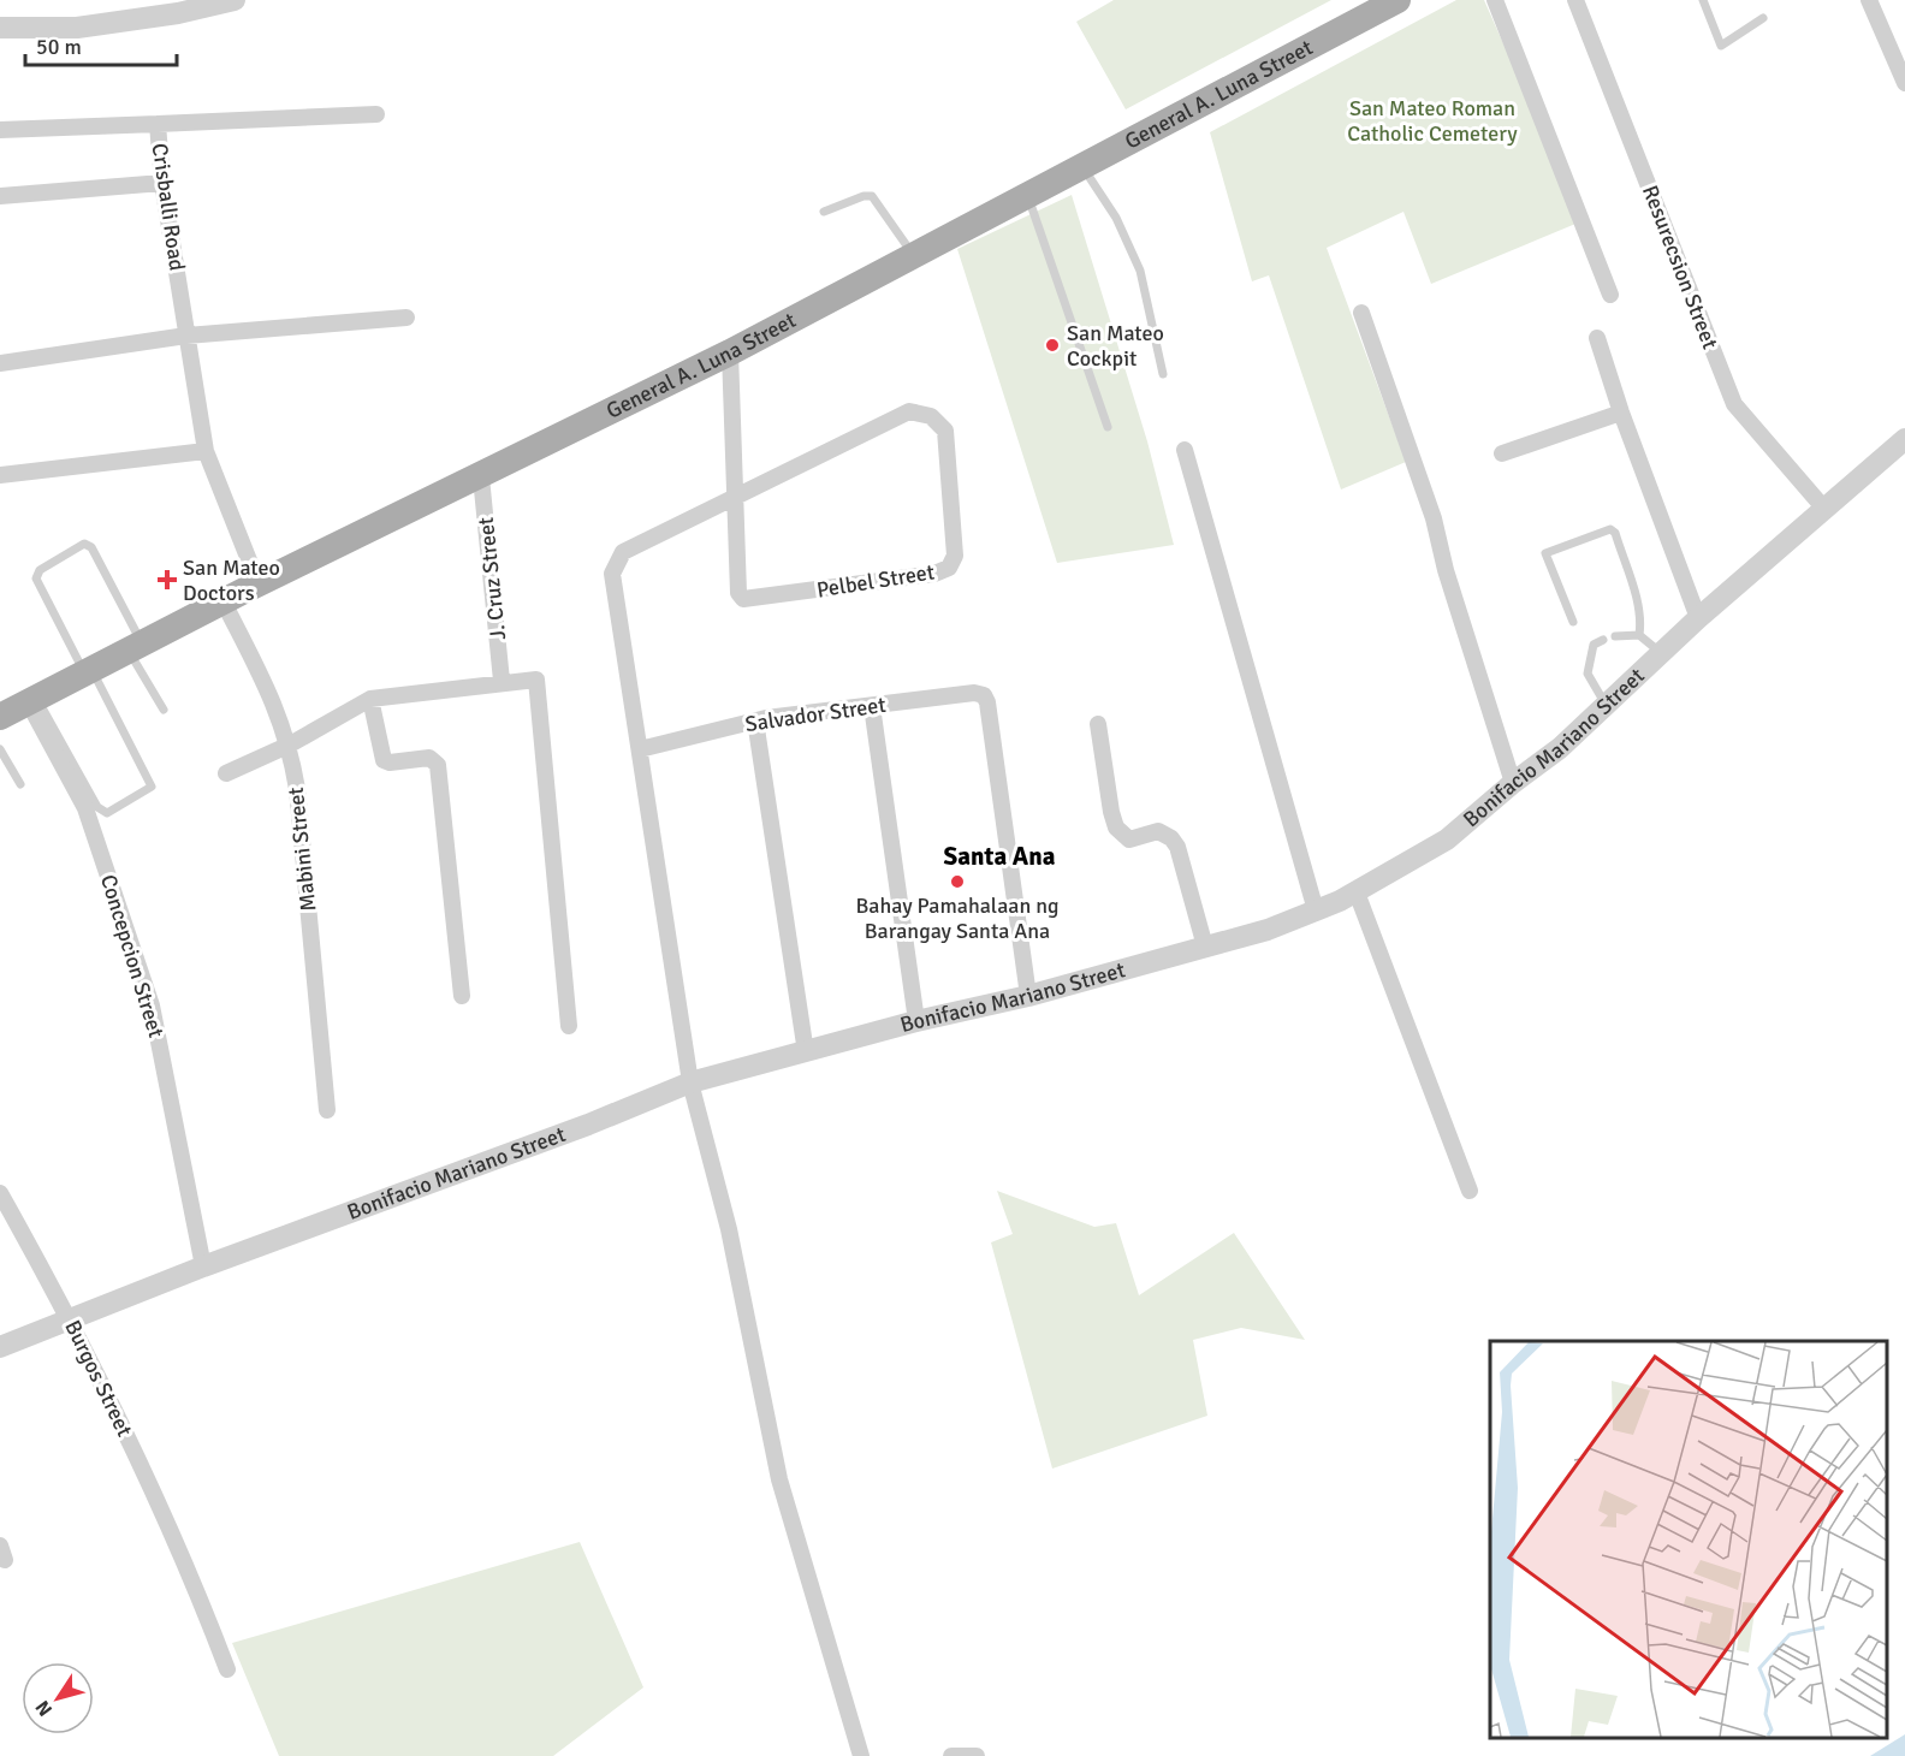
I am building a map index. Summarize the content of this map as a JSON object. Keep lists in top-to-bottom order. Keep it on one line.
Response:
{"streets":{"main road":["General A. Luna Street"],"street":["Crisballi Road","Resurecsion Street","J. Cruz Street","Pelbel Street","Salvador Street","Bonifacio Mariano Street","Mabini Street","Concepcion Street","Burgos Street"]},"crossings":[["General A. Luna Street","Crisballi Road"],["General A. Luna Street","J. Cruz Street"],["General A. Luna Street","Pelbel Street"],["General A. Luna Street","Mabini Street"],["General A. Luna Street","Concepcion Street"],["Resurecsion Street","Bonifacio Mariano Street"],["Pelbel Street","Salvador Street"],["Pelbel Street","Bonifacio Mariano Street"],["Salvador Street","Bonifacio Mariano Street"],["Bonifacio Mariano Street","Concepcion Street"],["Bonifacio Mariano Street","Burgos Street"]],"districts":["Santa Ana"],"parks":["San Mateo Roman Catholic Cemetery"],"places":{"other":["San Mateo Cockpit","Bahay Pamahalaan ng Barangay Santa Ana"],"health":["San Mateo Doctors"]},"scale_bar":"50 m","north":"bottom left"}
